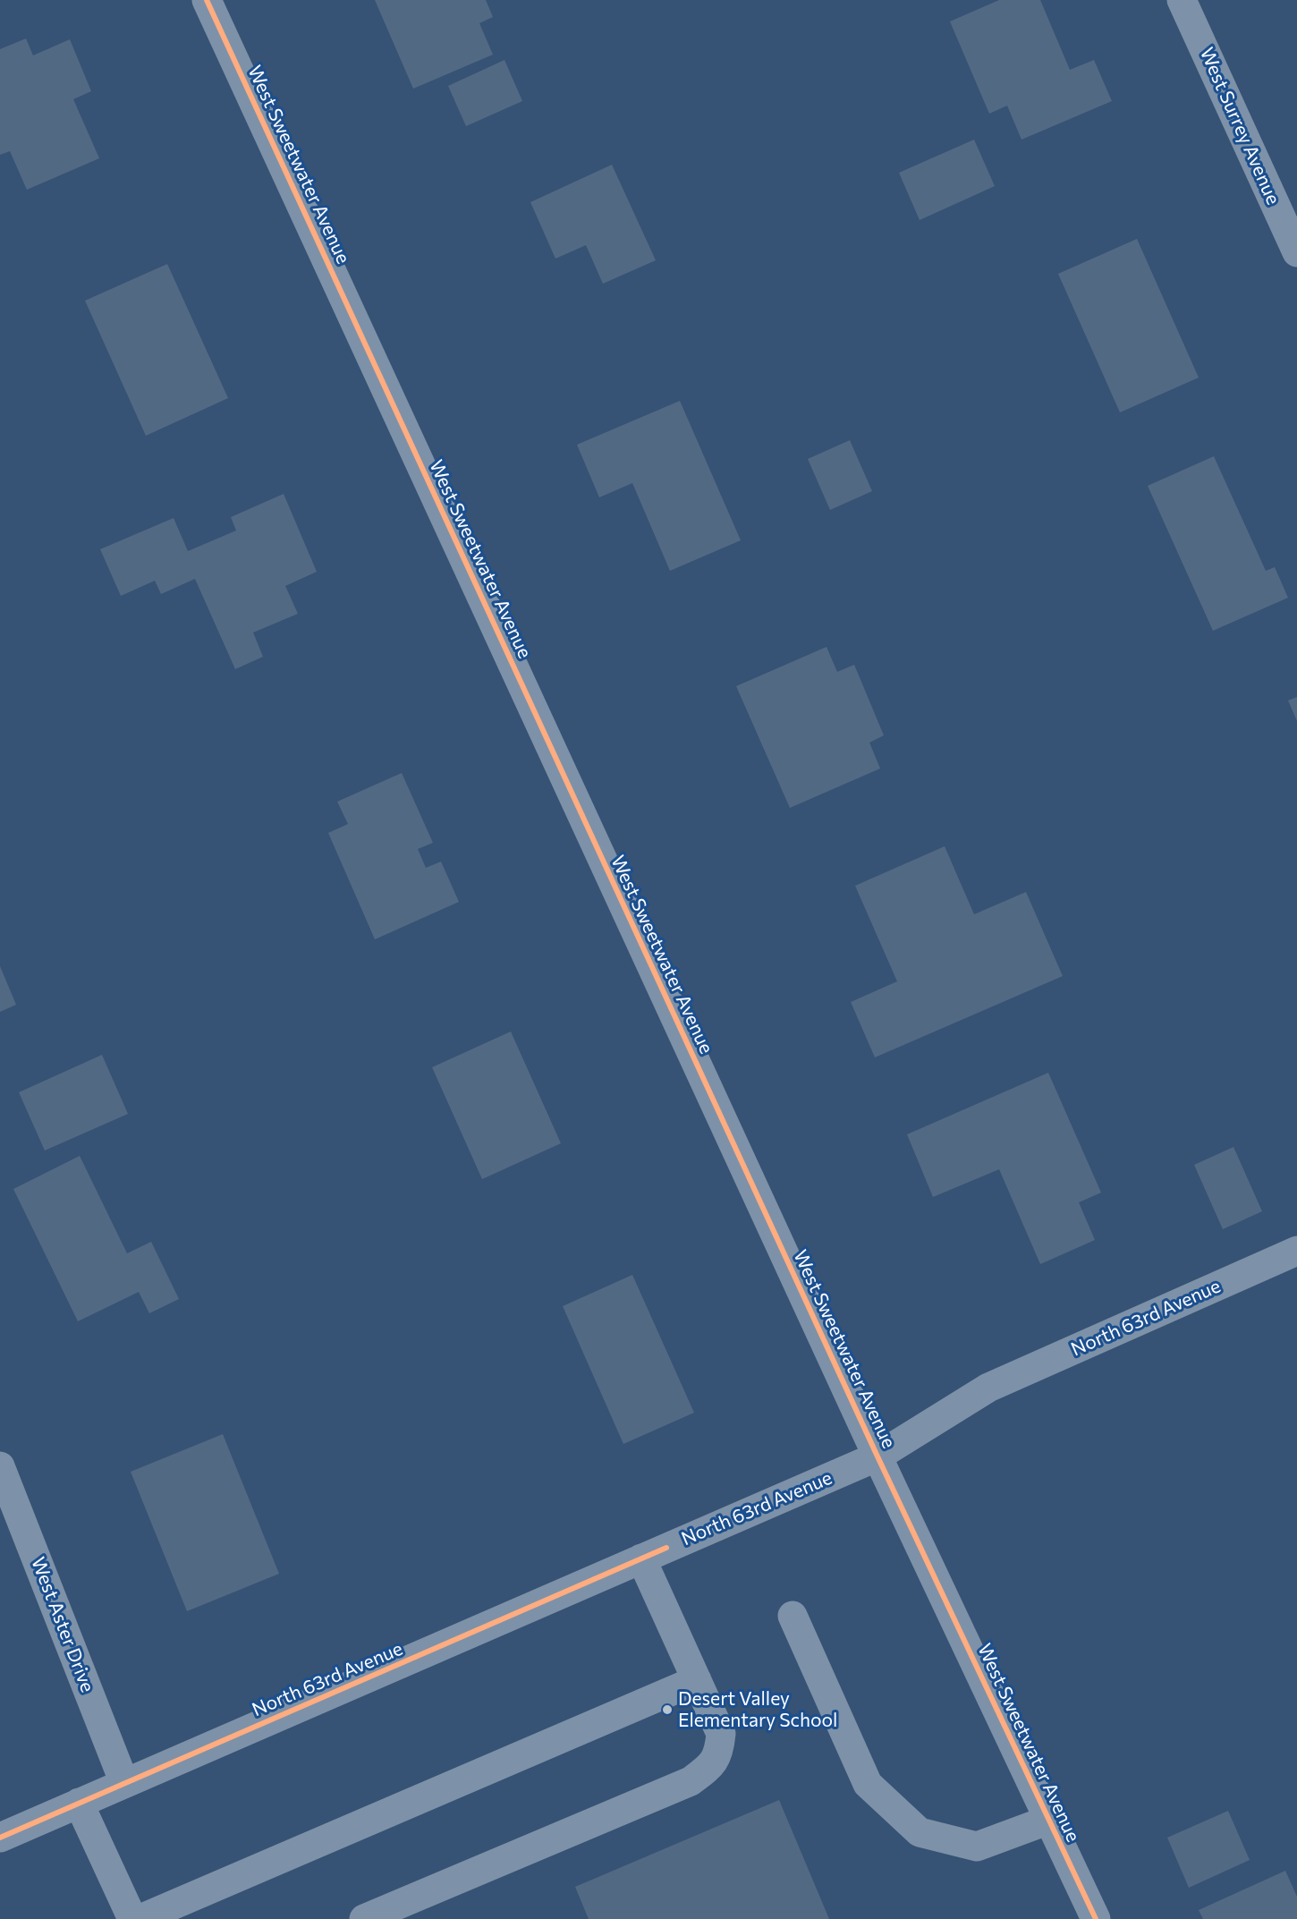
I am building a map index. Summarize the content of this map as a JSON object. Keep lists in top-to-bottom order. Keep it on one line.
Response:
{"streets":{"street":["West Surrey Avenue","West Sweetwater Avenue","North 63rd Avenue","West Aster Drive"]},"crossings":[["West Sweetwater Avenue","North 63rd Avenue"],["North 63rd Avenue","West Aster Drive"]],"places":["Desert Valley Elementary School"]}
